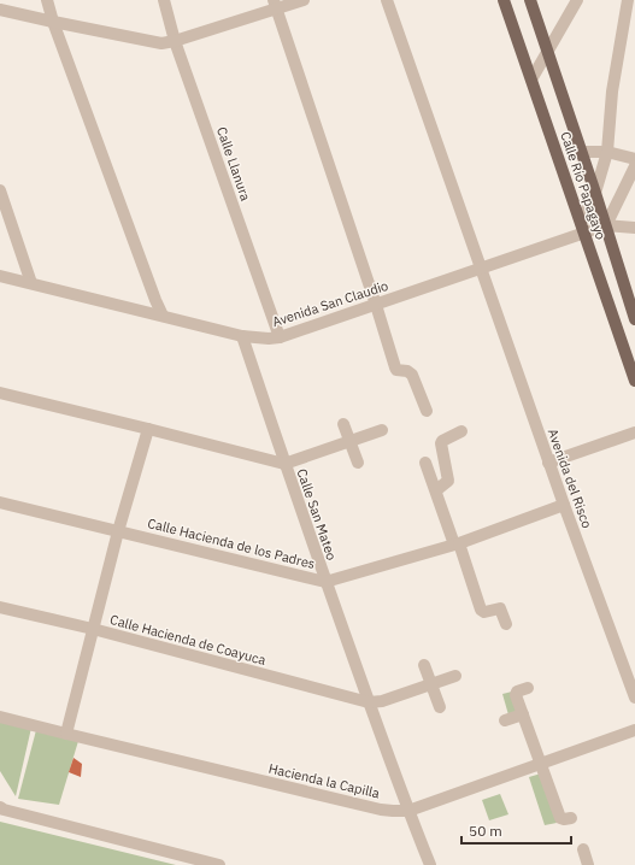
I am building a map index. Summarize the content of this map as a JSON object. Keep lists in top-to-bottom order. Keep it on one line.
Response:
{"streets":{"main road":["Calle Río Papagayo"],"street":["Calle Llanura","Avenida San Claudio","Avenida del Risco","Calle San Mateo","Calle Hacienda de los Padres","Calle Hacienda de Coayuca","Hacienda la Capilla"]},"crossings":[["Calle Llanura","Avenida San Claudio"],["Calle Río Papagayo","Avenida San Claudio"],["Avenida San Claudio","Avenida del Risco"],["Avenida San Claudio","Calle San Mateo"],["Avenida del Risco","Calle Hacienda de los Padres"],["Calle San Mateo","Calle Hacienda de los Padres"],["Calle San Mateo","Calle Hacienda de Coayuca"],["Calle San Mateo","Hacienda la Capilla"]],"scale_bar":"50 m"}
